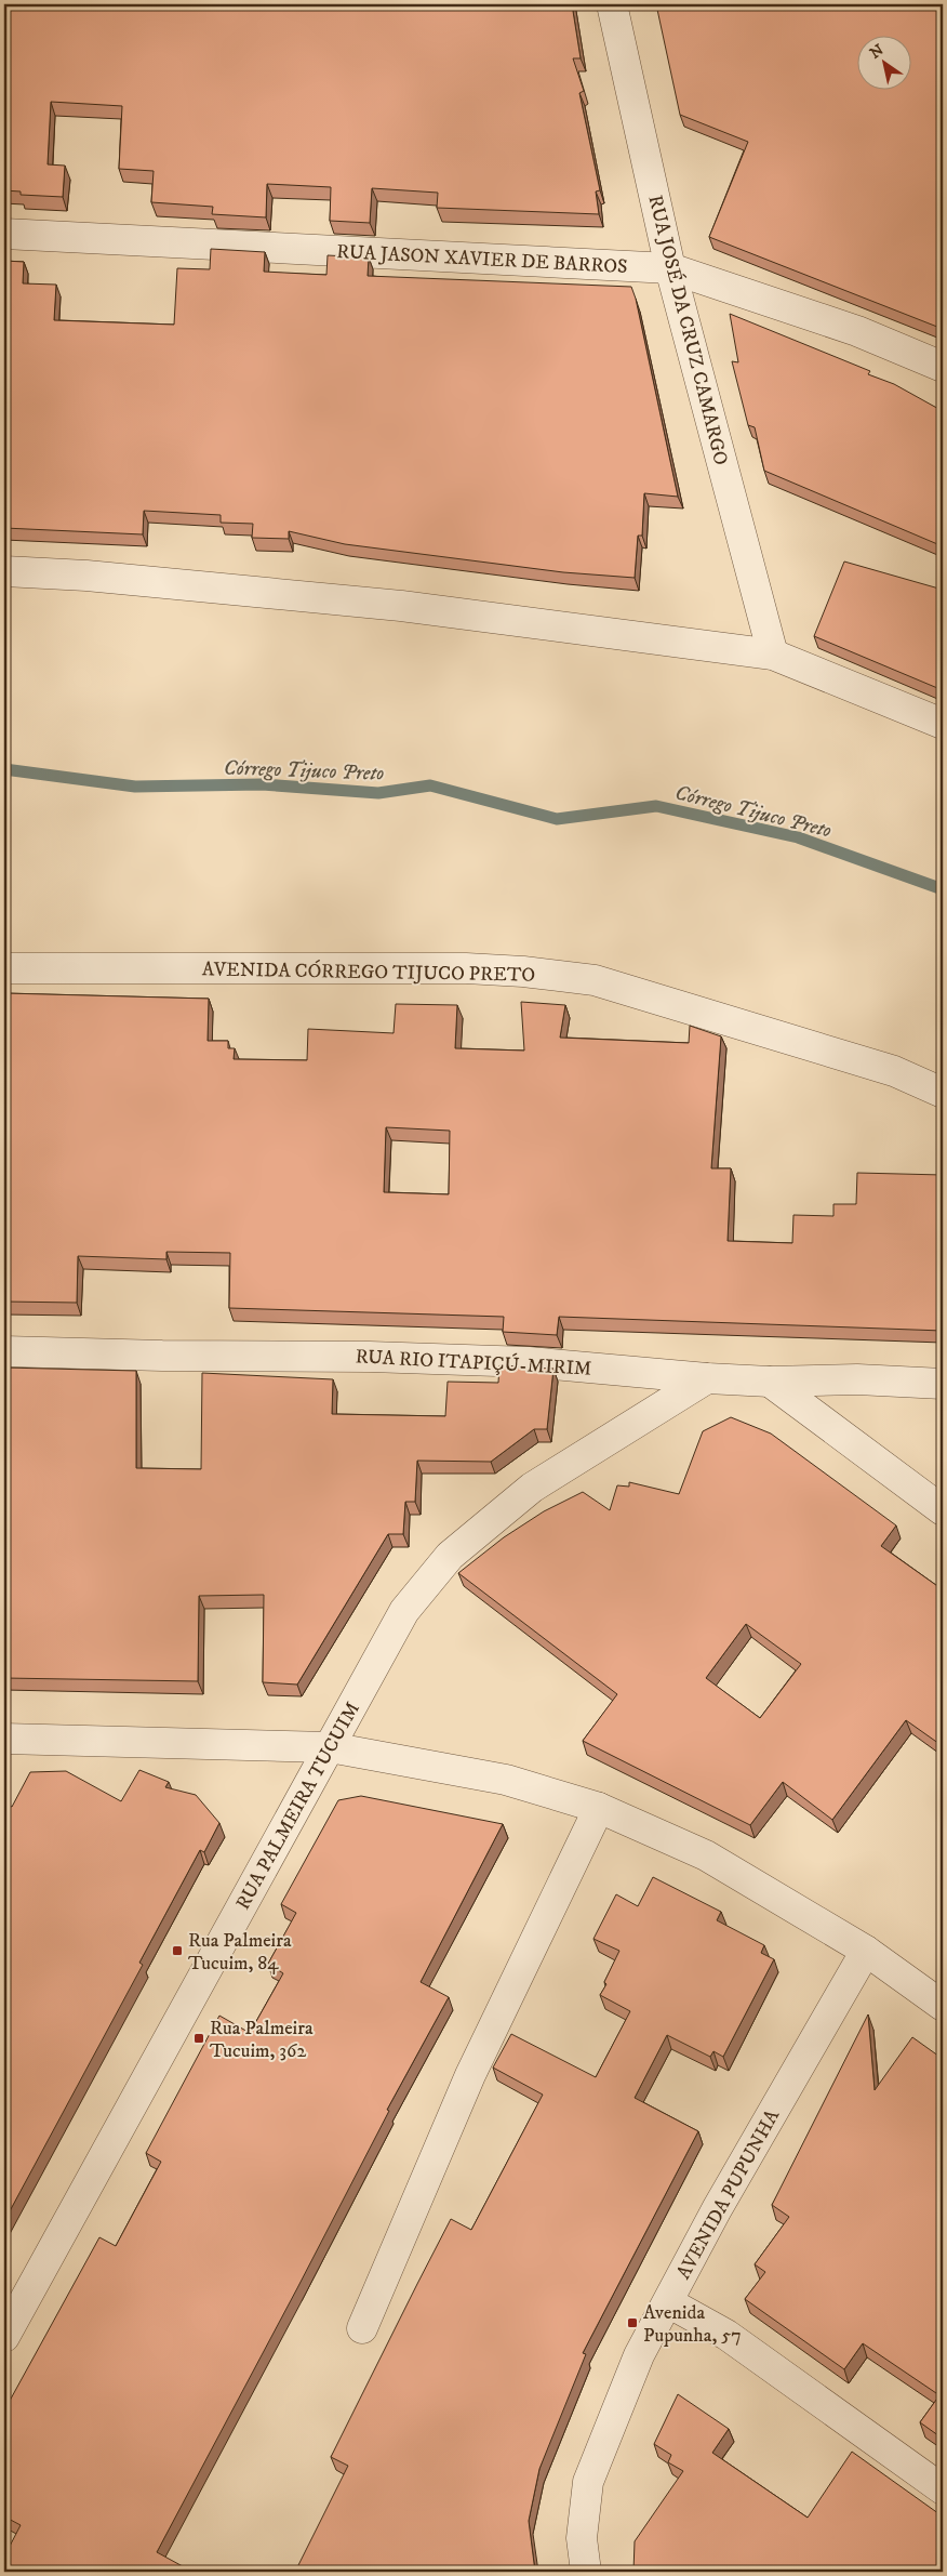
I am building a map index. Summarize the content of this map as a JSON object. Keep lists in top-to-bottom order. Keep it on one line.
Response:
{"streets":{"street":["RUA JASON XAVIER DE BARROS","RUA JOSÉ DA CRUZ CAMARGO","AVENIDA CÓRREGO TIJUCO PRETO","RUA RIO ITAPIÇÚ-MIRIM","RUA PALMEIRA TUCUIM","AVENIDA PUPUNHA"]},"crossings":[["RUA JASON XAVIER DE BARROS","RUA JOSÉ DA CRUZ CAMARGO"],["RUA RIO ITAPIÇÚ-MIRIM","RUA PALMEIRA TUCUIM"]],"water":["Córrego Tijuco Preto"],"places":{"transit":["Rua Palmeira Tucuim, 84","Rua Palmeira Tucuim, 362","Avenida Pupunha, 57"]},"north":"top left"}
